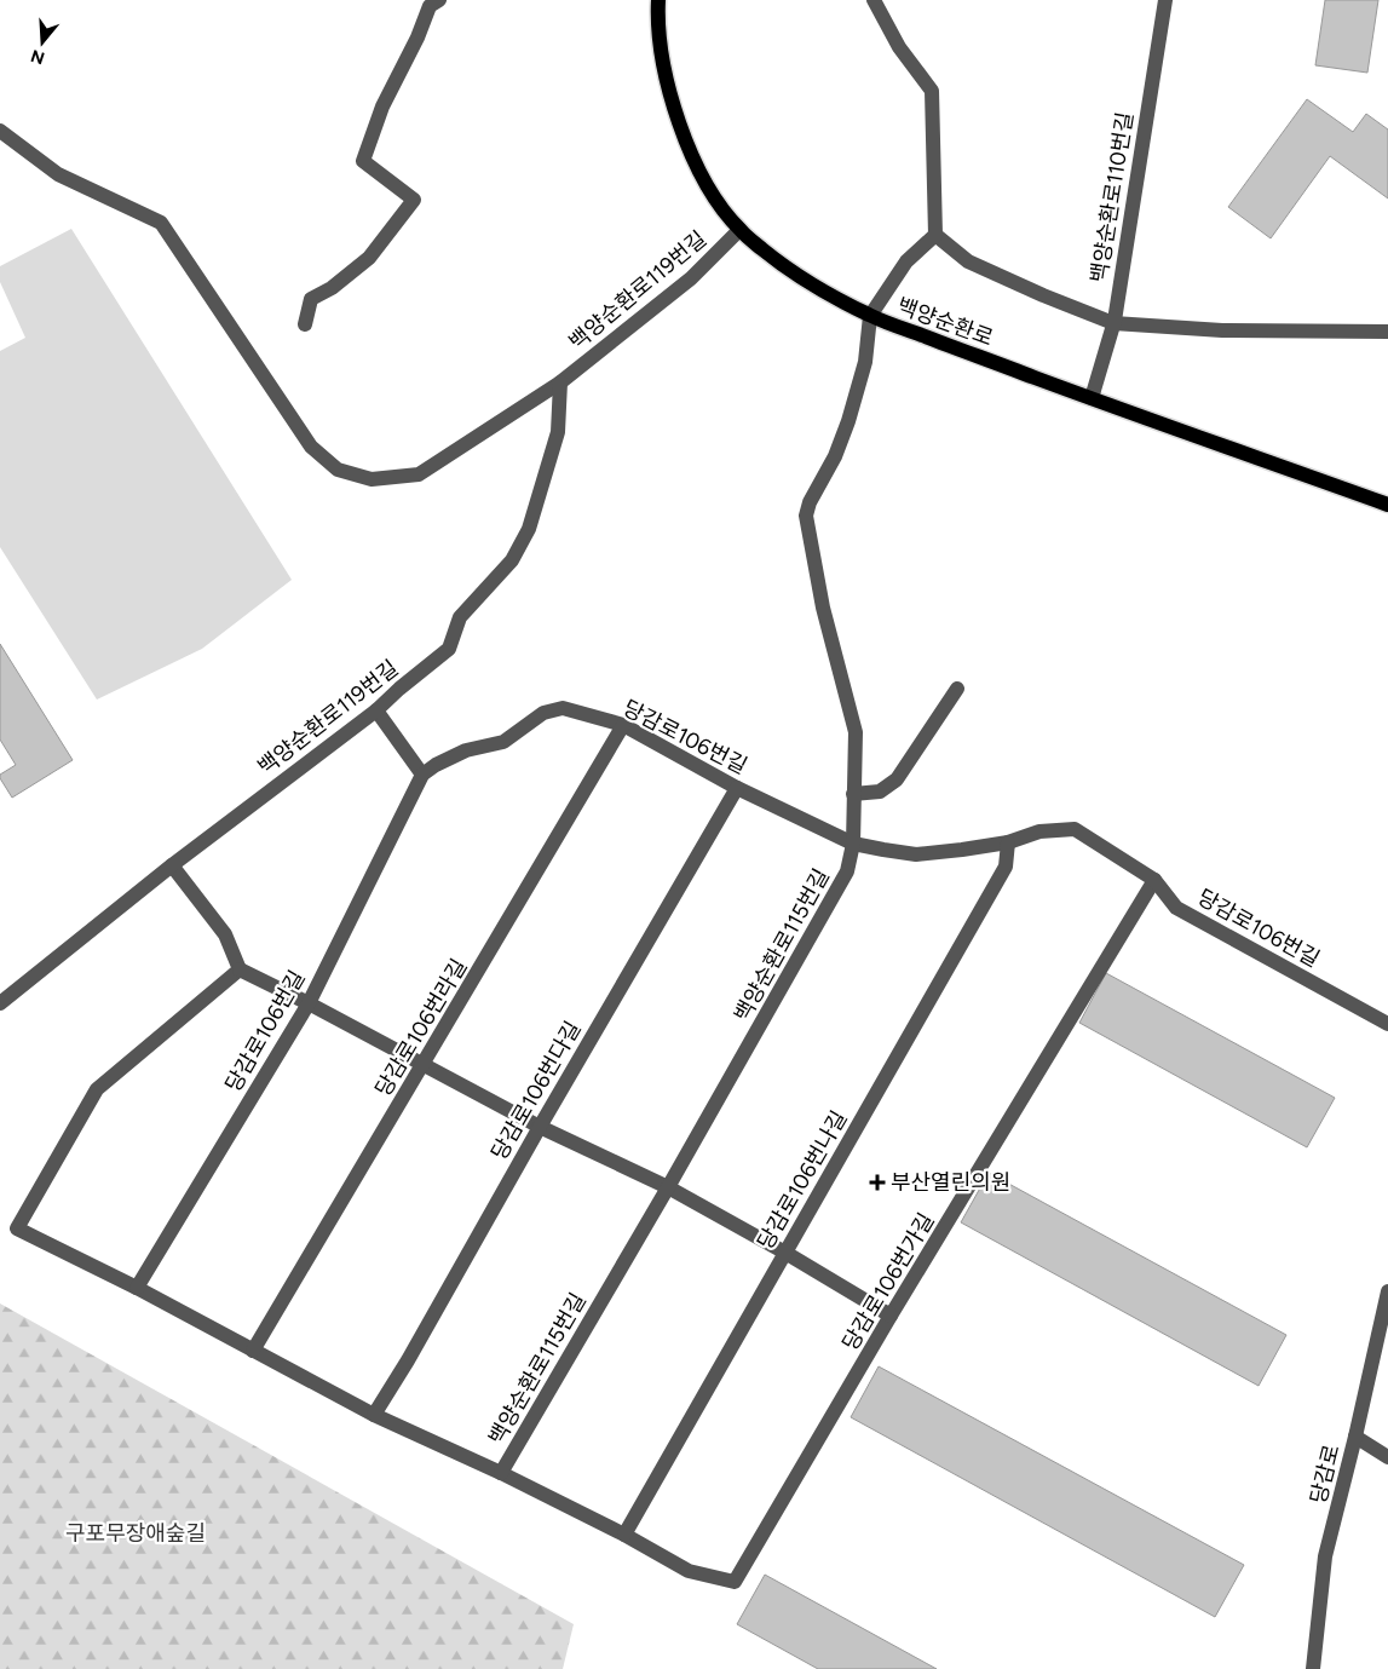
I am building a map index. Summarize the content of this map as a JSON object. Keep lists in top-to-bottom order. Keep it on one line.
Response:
{"streets":{"main road":["백양순환로"],"street":["백양순환로110번길","백양순환로119번길","당감로106번길","백양순환로115번길","당감로106번라길","당감로106번다길","당감로106번나길","당감로106번가길","당감로"]},"crossings":[["백양순환로110번길","백양순환로"],["백양순환로119번길","백양순환로"],["백양순환로","백양순환로115번길"],["당감로106번길","백양순환로115번길"],["당감로106번길","당감로106번라길"],["당감로106번길","당감로106번다길"],["당감로106번길","당감로106번나길"],["당감로106번길","당감로106번가길"],["당감로106번나길","당감로106번가길"]],"parks":["구포무장애숲길"],"places":{"health":["부산열린의원"]},"north":"bottom"}
